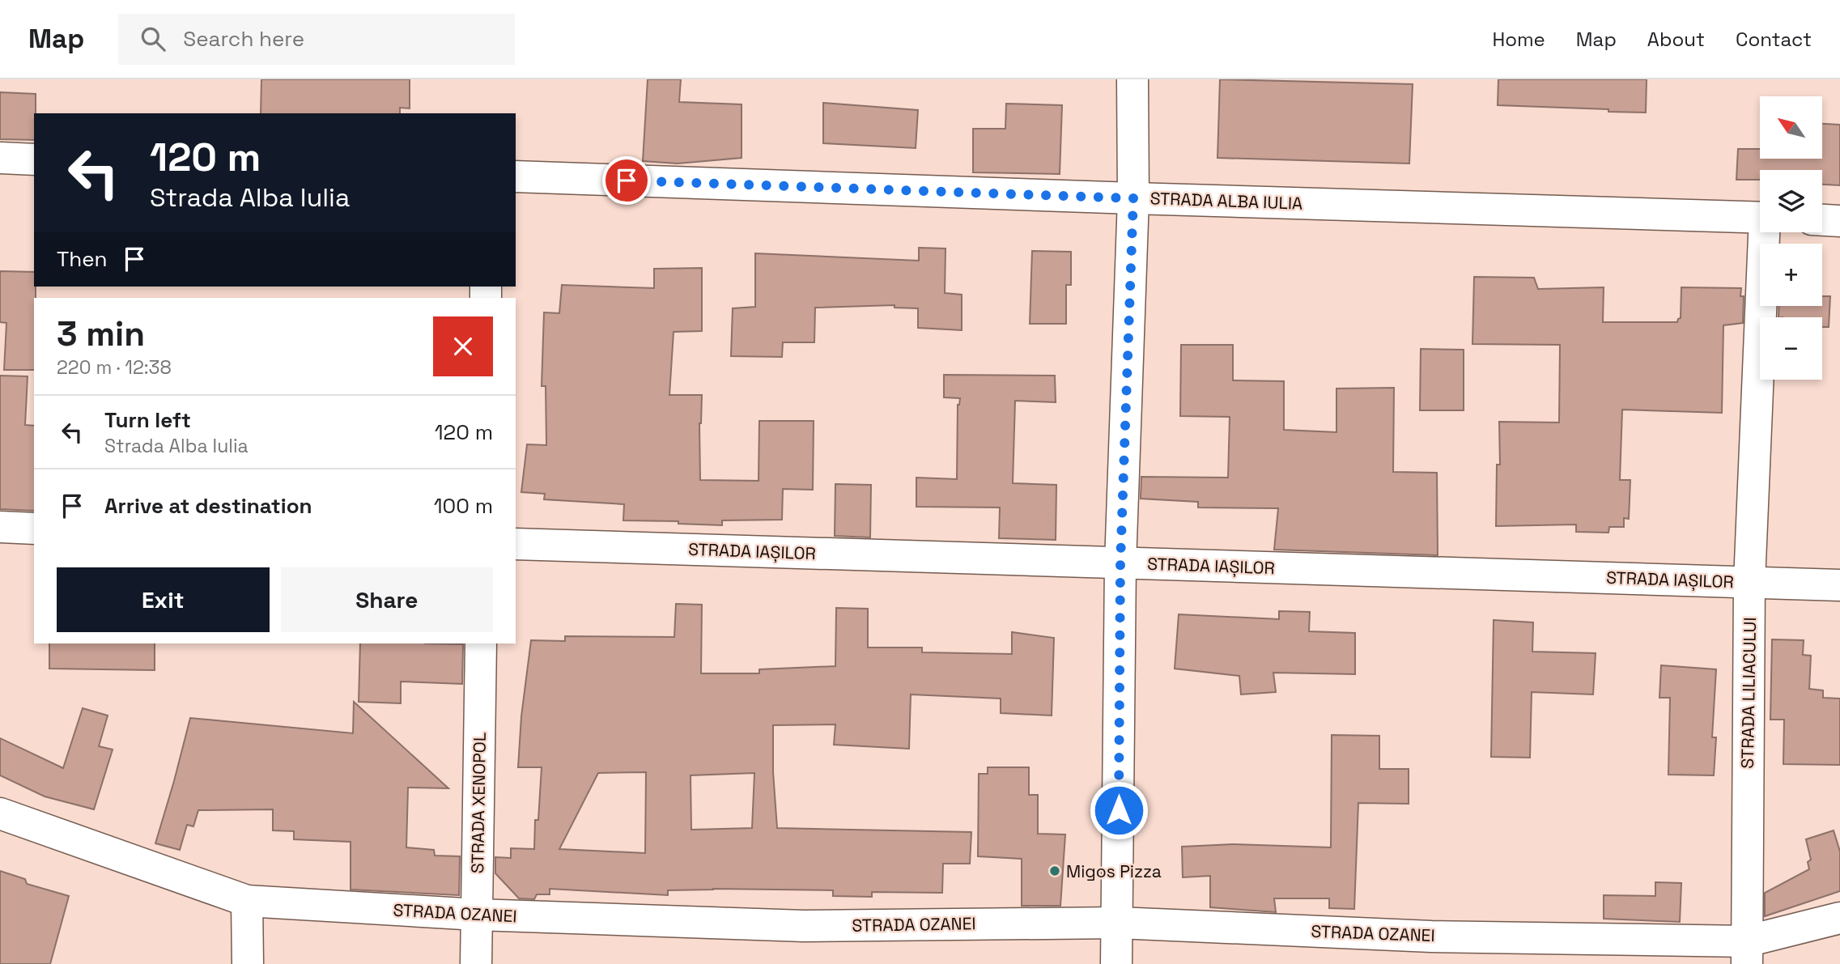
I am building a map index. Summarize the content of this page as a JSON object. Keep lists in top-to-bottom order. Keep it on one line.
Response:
{"streets":{"street":["STRADA ALBA IULIA","STRADA IAȘILOR","STRADA LILIACULUI","STRADA XENOPOL","STRADA OZANEI"]},"crossings":[["STRADA IAȘILOR","STRADA LILIACULUI"],["STRADA LILIACULUI","STRADA OZANEI"],["STRADA XENOPOL","STRADA OZANEI"]],"places":["Migos Pizza"],"north":"top left","page":{"header":"Map","search":"Search here","nav":["Home","Map","About","Contact"],"map_buttons":["+","−"],"turn":["120 m","Strada Alba Iulia"],"then":"Then","heading":["3 min","220 m · 12:38"],"list":[{"name":"Turn left","note":"Strada Alba Iulia","value":"120 m"},{"name":"Arrive at destination","value":"100 m"}],"buttons":["Exit","Share"]}}
